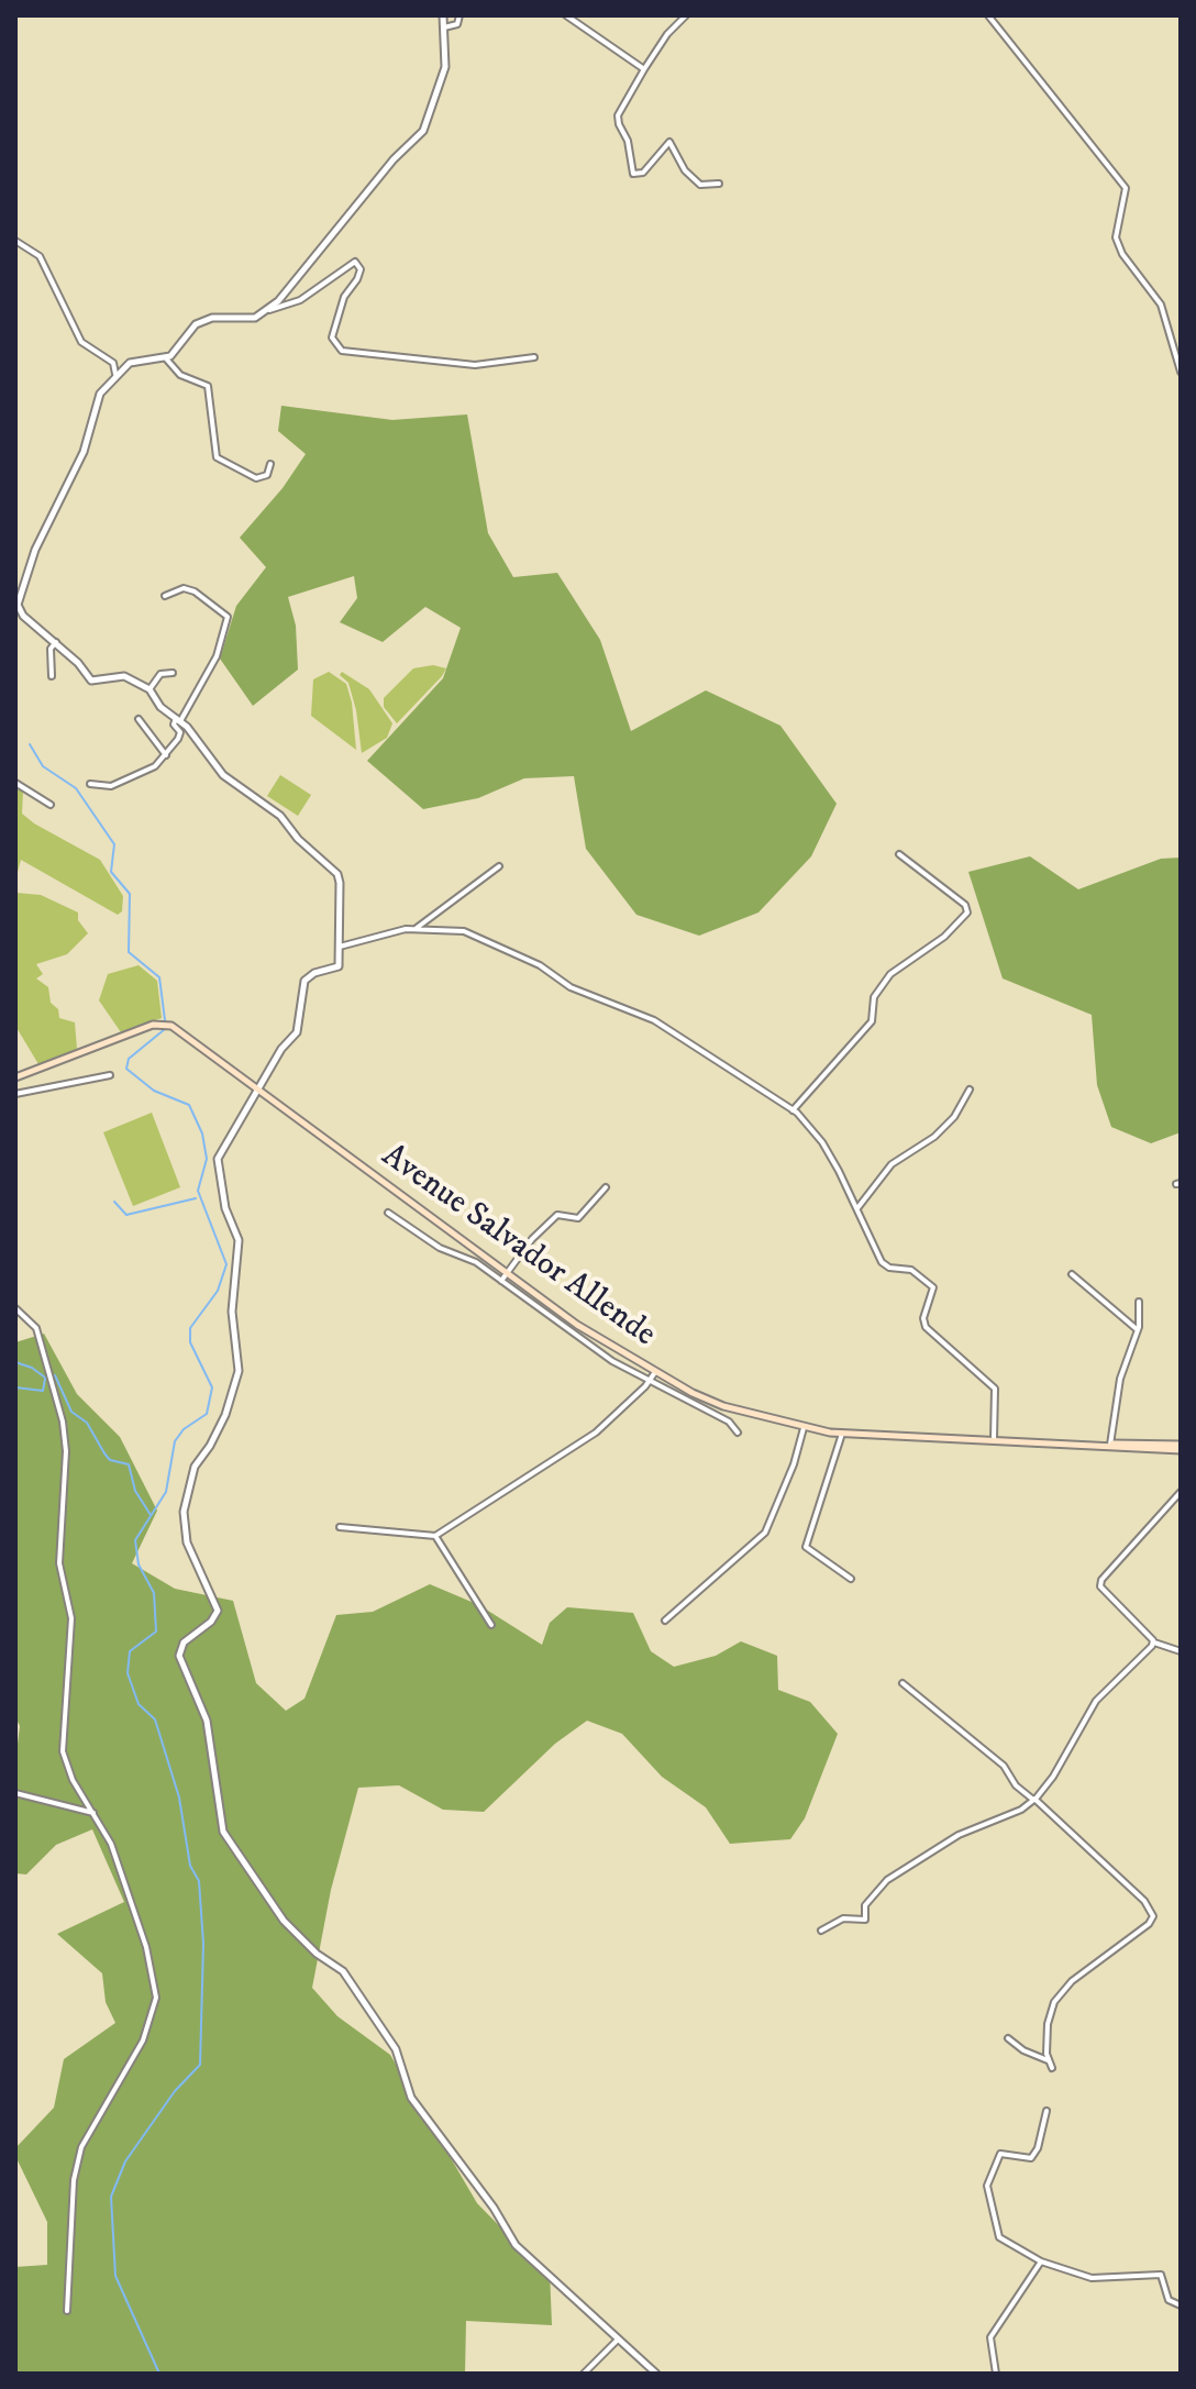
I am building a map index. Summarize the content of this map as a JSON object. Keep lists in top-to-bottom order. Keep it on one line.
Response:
{"streets":{"main road":["Avenue Salvador Allende"]}}
